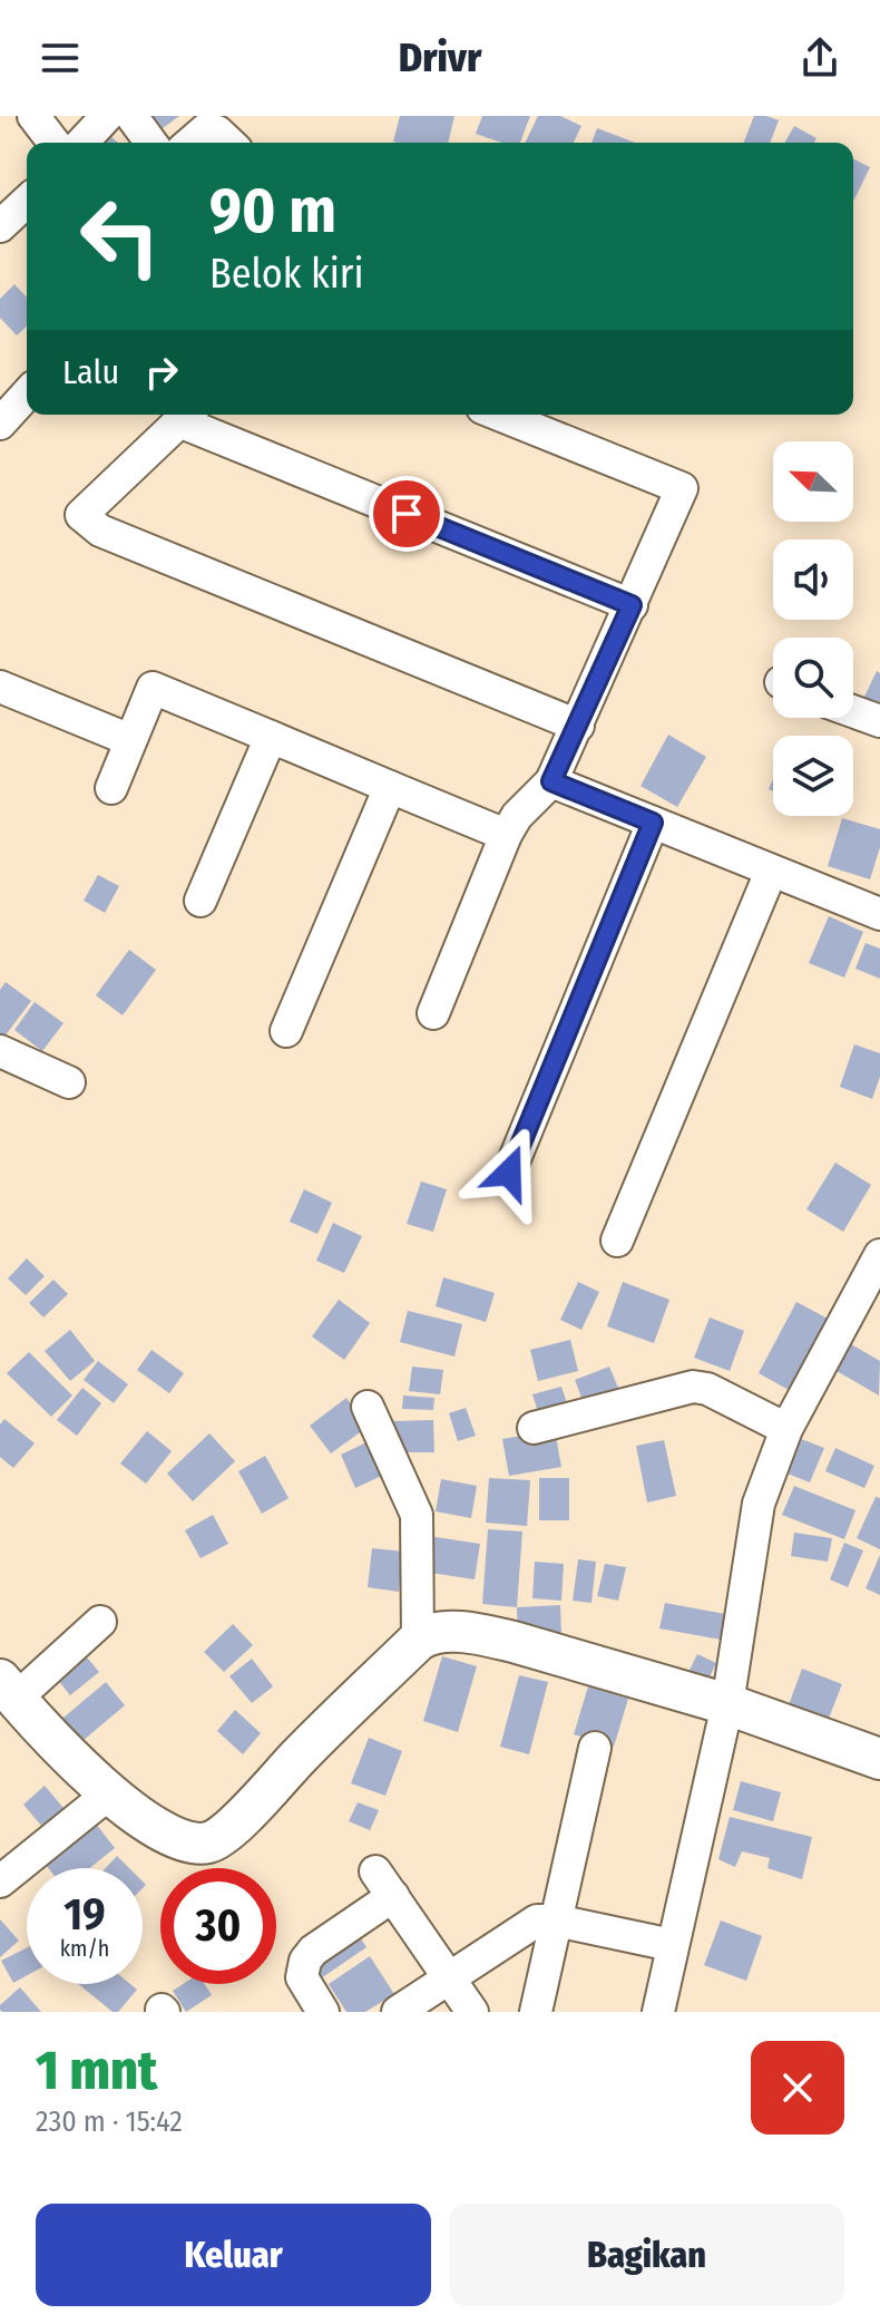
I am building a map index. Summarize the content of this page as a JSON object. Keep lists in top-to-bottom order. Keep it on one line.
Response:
{"north":"top left","page":{"header":"Drivr","turn":["90 m","Belok kiri"],"then":"Lalu","speed":"19 km/h","limit":"30","heading":["1 mnt","230 m · 15:42"],"buttons":["Keluar","Bagikan"]}}
